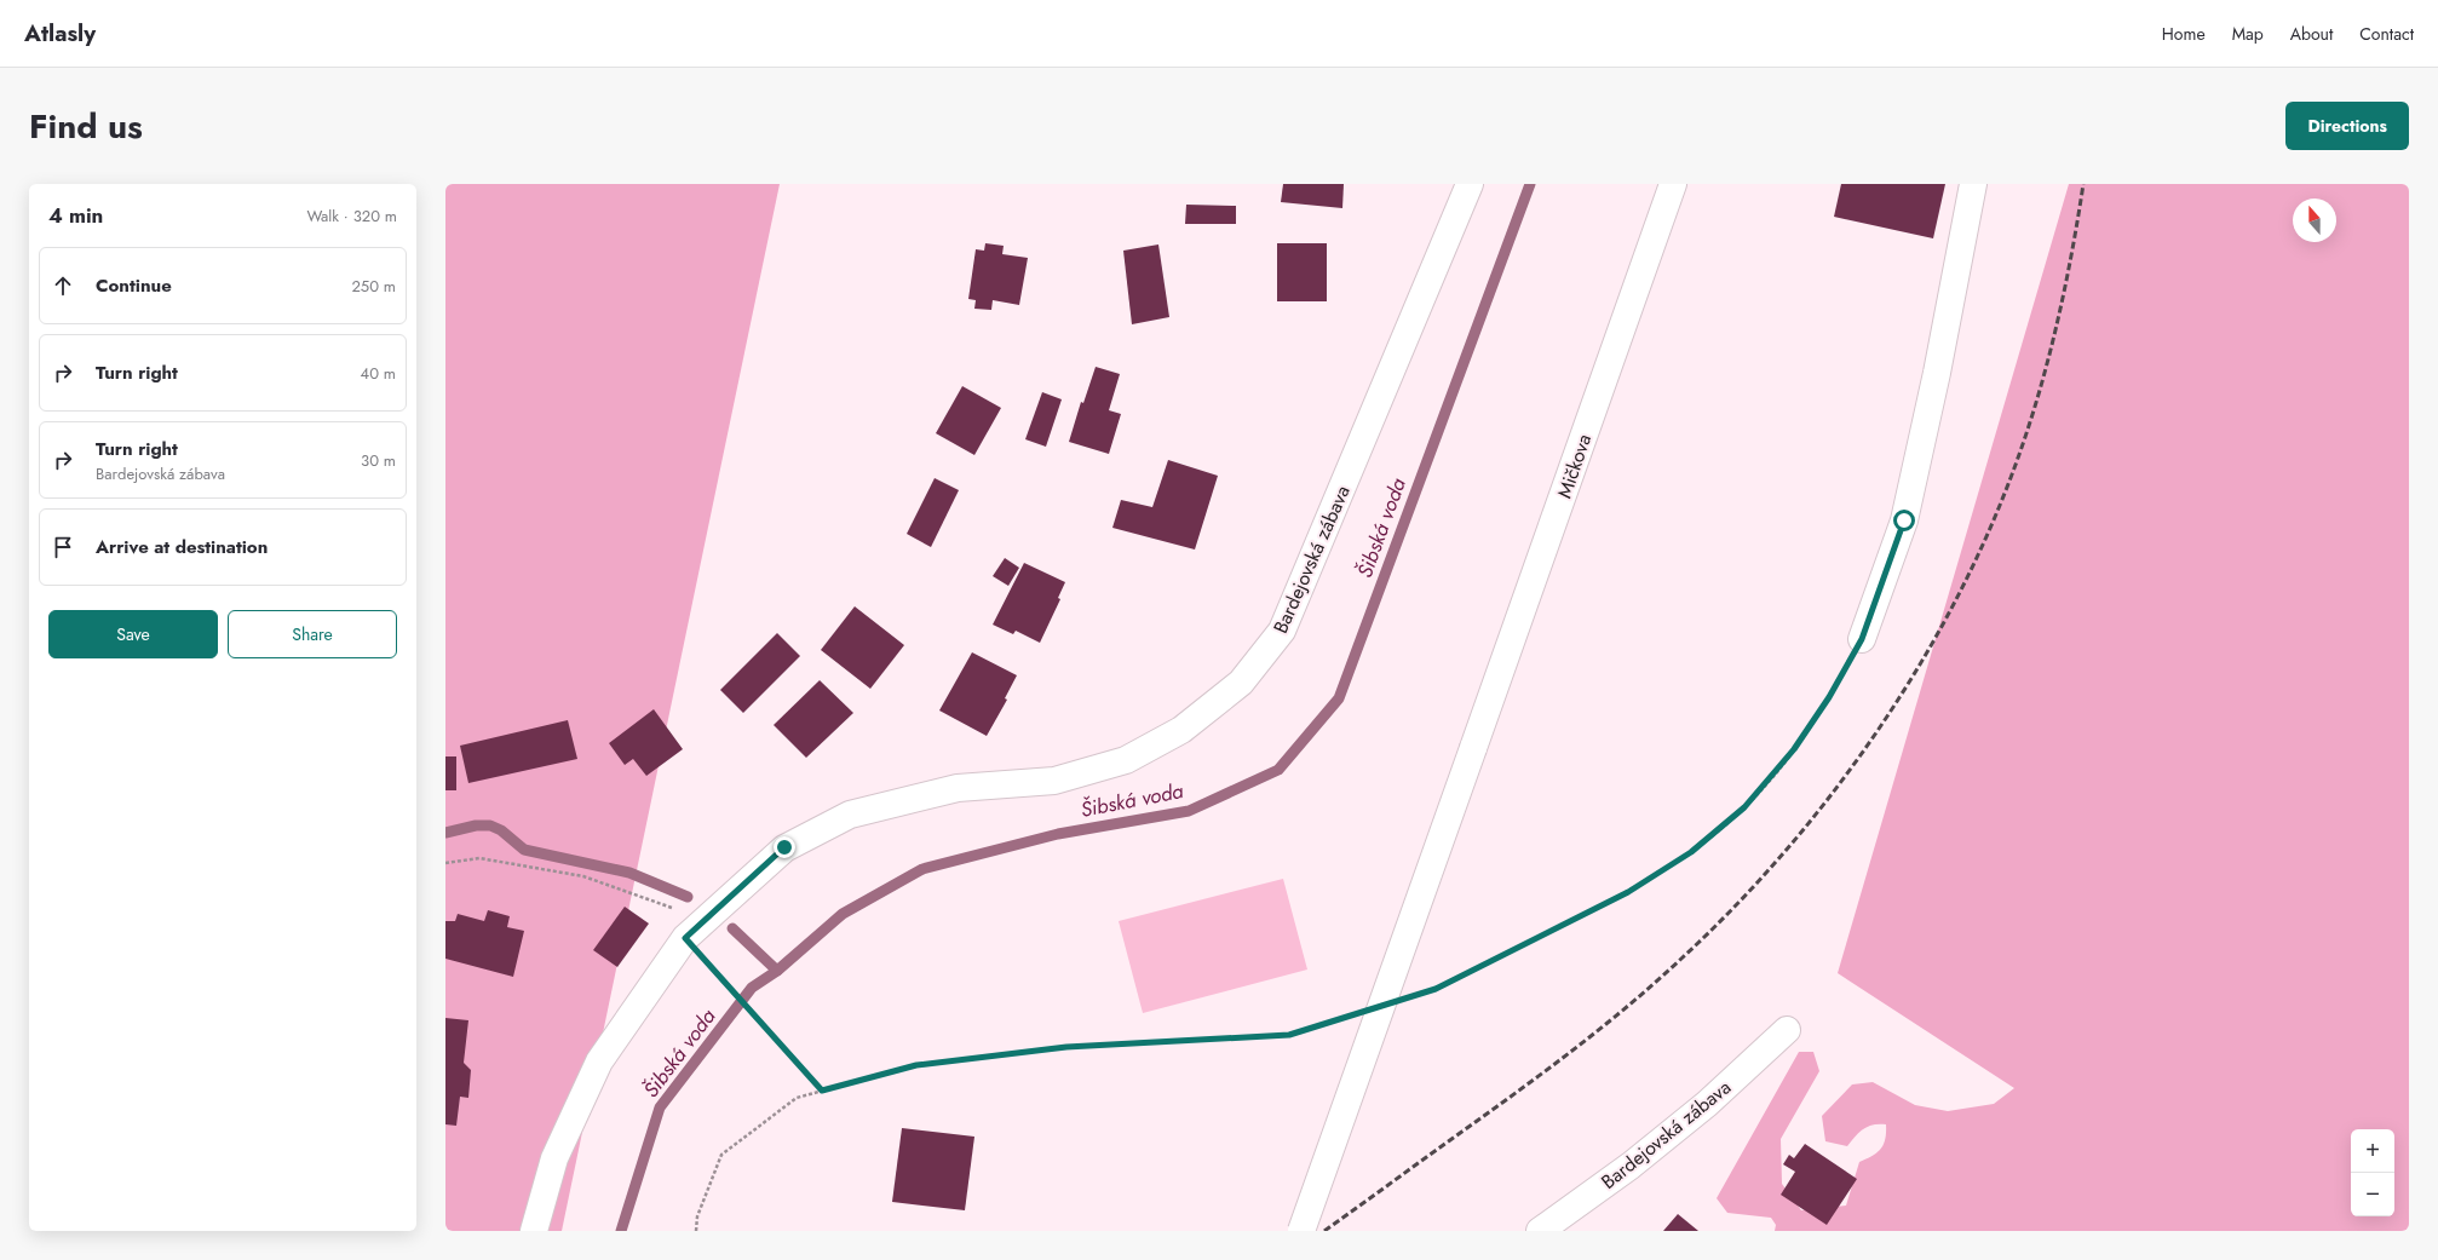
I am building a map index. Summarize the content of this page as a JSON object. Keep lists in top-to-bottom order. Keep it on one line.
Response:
{"streets":{"street":["Mičkova","Bardejovská zábava"]},"water":["Šibská voda"],"north":"top","page":{"header":"Atlasly","nav":["Home","Map","About","Contact"],"title":"Find us","buttons":["Directions",["Save","Share"]],"heading":["4 min","Walk · 320 m"],"list":[["Continue","250 m"],["Turn right","40 m"],["Turn right","Bardejovská zábava","30 m"],"Arrive at destination"],"map_buttons":["+","−"]}}
